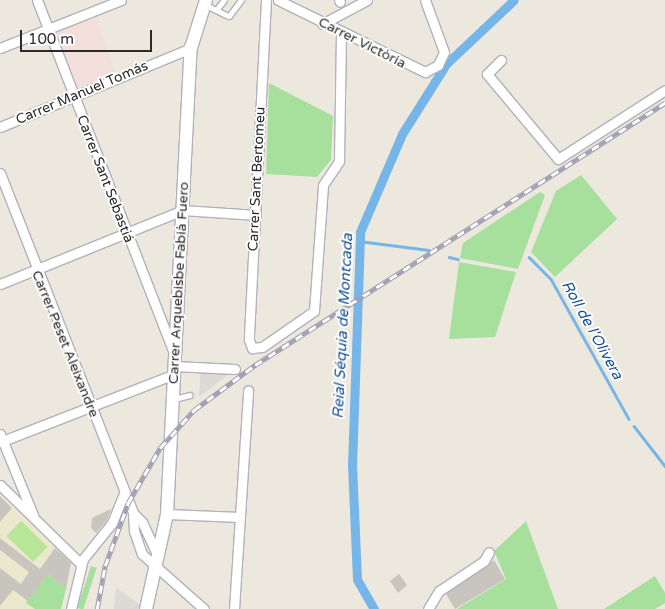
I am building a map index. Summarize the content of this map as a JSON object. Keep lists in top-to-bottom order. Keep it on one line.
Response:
{"streets":{"street":["Carrer Victòria","Carrer Manuel Tomás","Carrer Sant Sebastiá","Carrer Sant Bertomeu","Carrer Arquebisbe Fabià Fuero","Carrer Peset Aleixandre"]},"crossings":[["Carrer Victòria","Carrer Sant Bertomeu"],["Carrer Manuel Tomás","Carrer Sant Sebastiá"],["Carrer Manuel Tomás","Carrer Arquebisbe Fabià Fuero"],["Carrer Sant Sebastiá","Carrer Arquebisbe Fabià Fuero"],["Carrer Arquebisbe Fabià Fuero","Carrer Peset Aleixandre"]],"water":["Reial Séquia de Montcada","Roll de l'Olivera"],"scale_bar":"100 m"}
